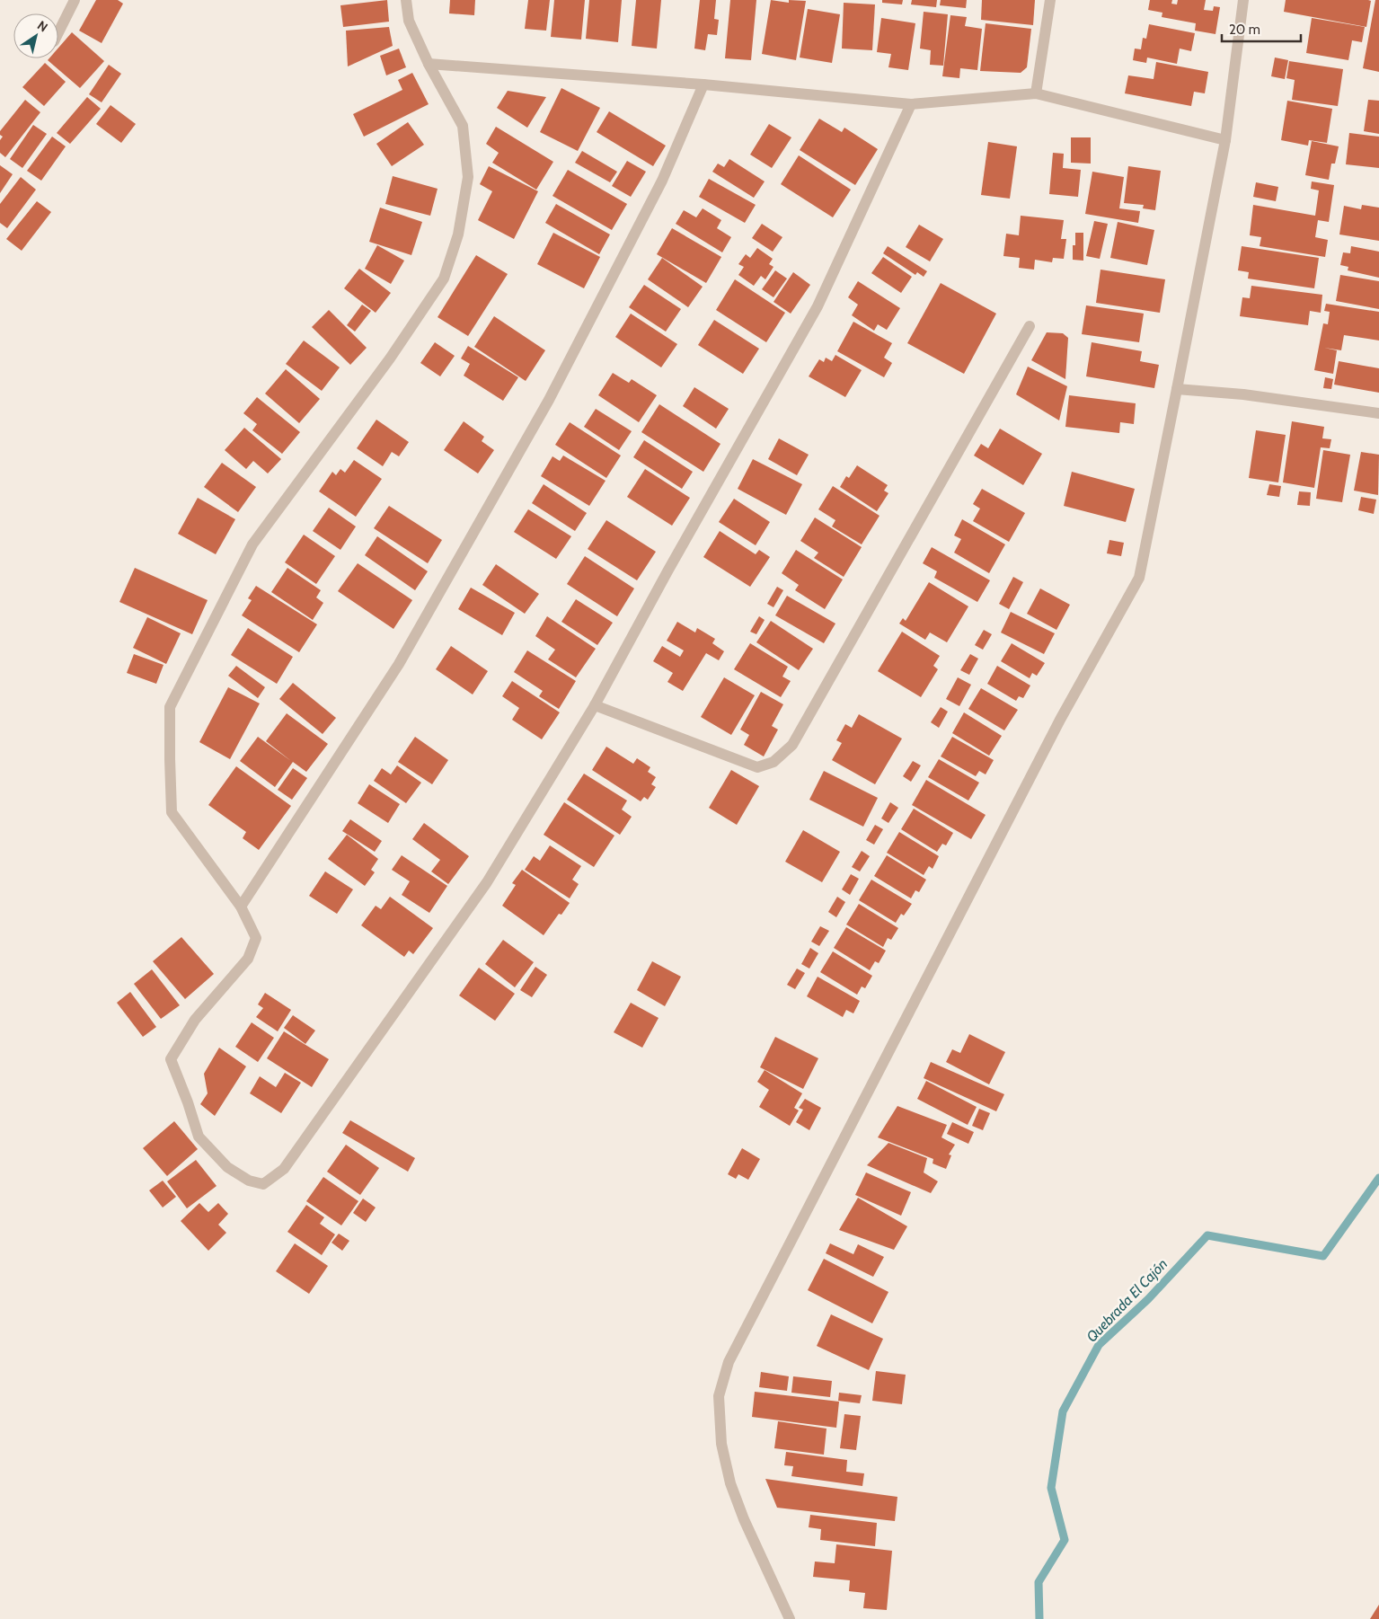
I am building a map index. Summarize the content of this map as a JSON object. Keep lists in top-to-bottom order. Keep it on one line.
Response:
{"water":["Quebrada El Cajón"],"scale_bar":"20 m","north":"top right"}
